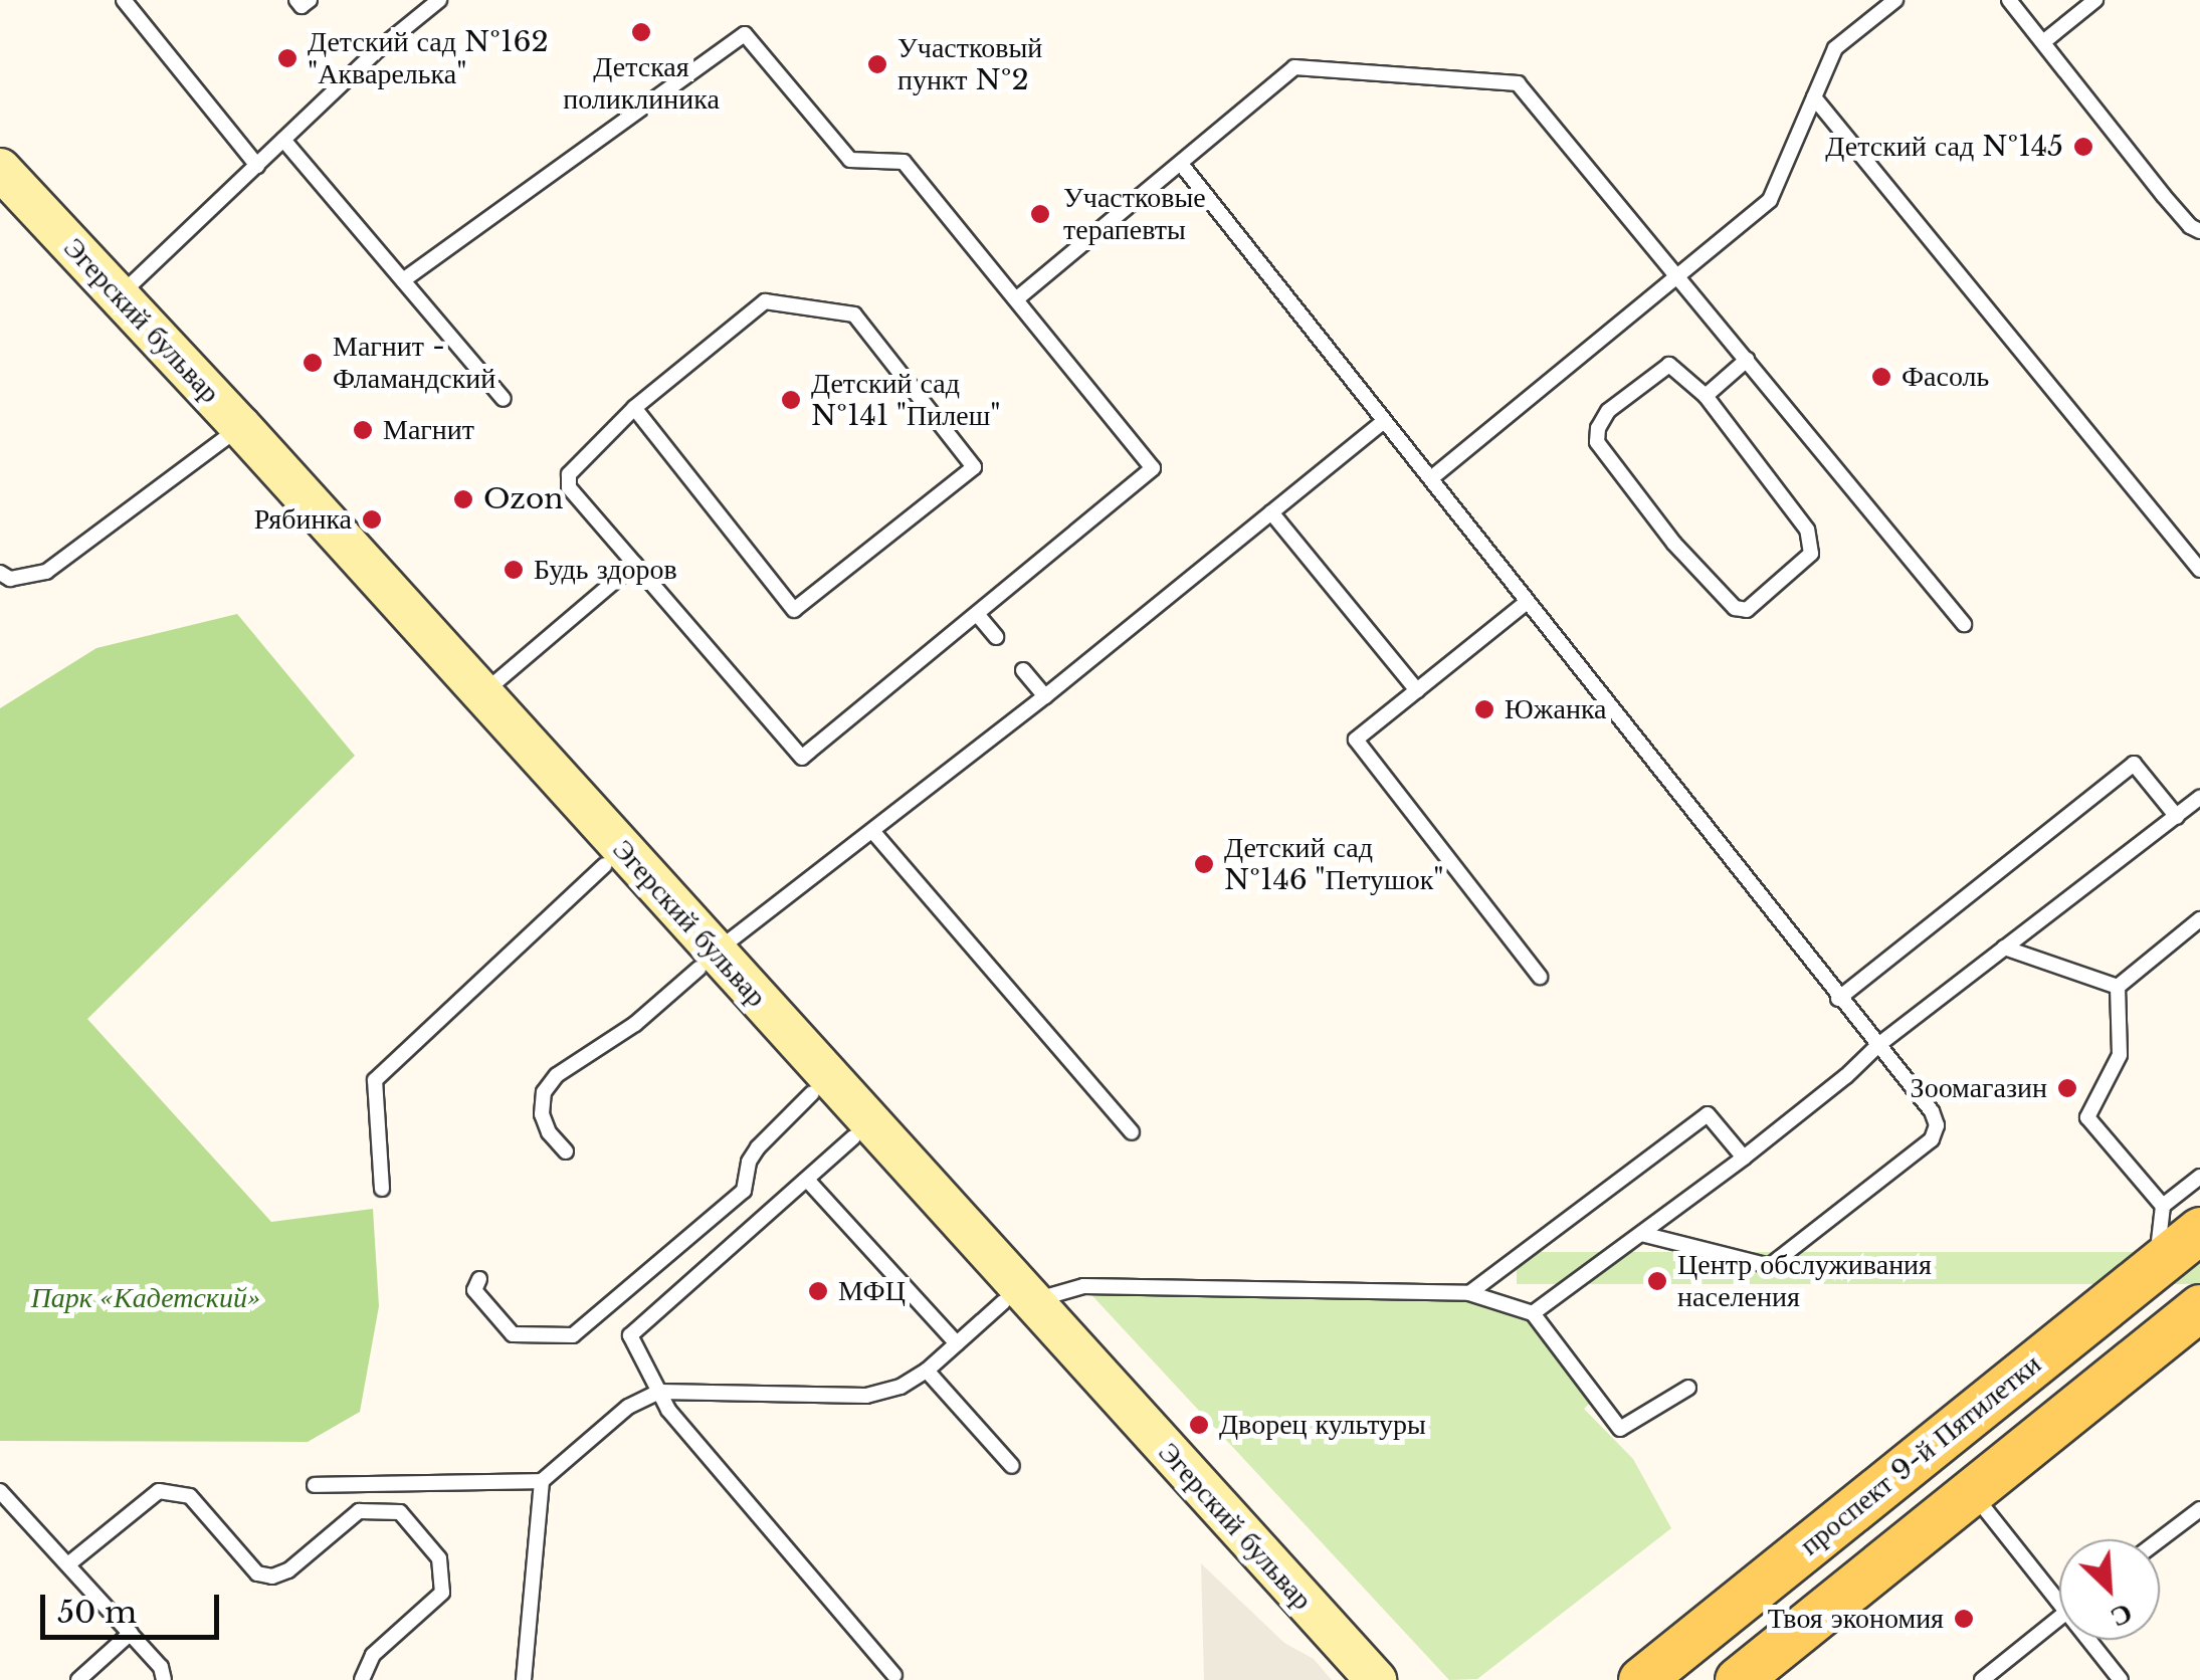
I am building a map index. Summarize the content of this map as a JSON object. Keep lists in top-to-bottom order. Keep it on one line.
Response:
{"streets":{"main road":["Эгерский бульвар","проспект 9-й Пятилетки"]},"parks":["Парк «Кадетский»"],"places":["Детская поликлиника","Детский сад №162 \"Акварелька\"","Участковый пункт №2","Детский сад №145","Участковые терапевты","Магнит - Фламандский","Фасоль","Детский сад №141 \"Пилеш\"","Магнит","Ozon","Рябинка","Будь здоров","Южанка","Детский сад №146 \"Петушок\"","Зоомагазин","Центр обслуживания населения","МФЦ","Дворец культуры","Твоя экономия"],"scale_bar":"50 m","north":"bottom right"}
